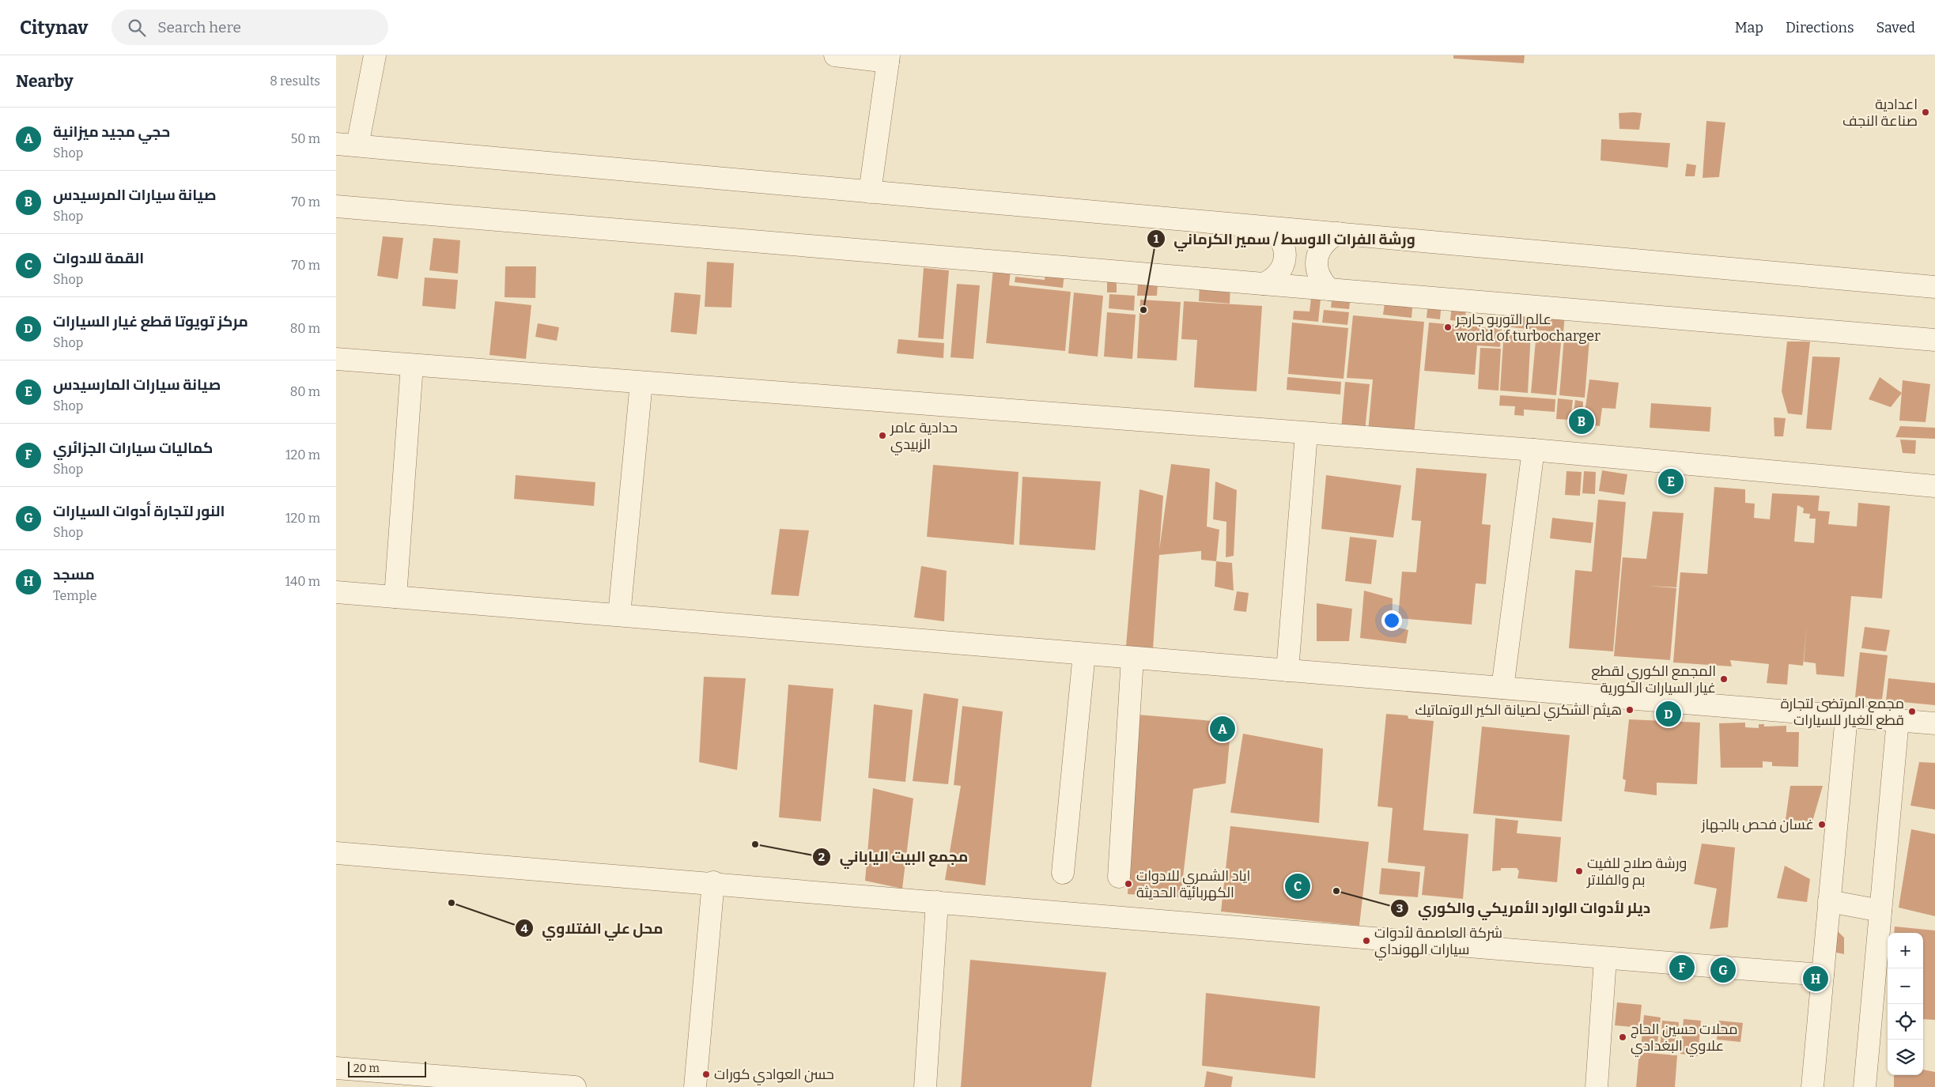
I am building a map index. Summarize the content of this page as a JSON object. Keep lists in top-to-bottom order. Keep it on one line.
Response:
{"places":["اعدادية صناعة النجف","ورشة الفرات الاوسط / سمير الكرماني","عالم التوربو جارجر world of turbocharger","حدادية عامر الزبيدي","المجمع الكوري لقطع غيار السيارات الكورية","هيثم الشكري لصيانة الكير الاوتماتيك","مجمع المرتضى لتجارة قطع الغيار للسيارات","غسان فحص بالجهاز","مجمع البيت الياباني","ورشة صلاح للفيت بم والفلاتر","اياد الشمري للادوات الكهربائية الحديثة","ديلر لأدوات الوارد الأمريكي والكوري","محل علي الفتلاوي","شركة العاصمة لأدوات سيارات الهونداي","محلات حسين الحاج علاوي البغدادي","حسن العوادي كورات"],"scale_bar":"20 m","page":{"header":"Citynav","search":"Search here","nav":["Map","Directions","Saved"],"heading":["Nearby","8 results"],"list":[{"mark":"A","name":"حجي مجيد ميزانية","note":"Shop","value":"50 m"},{"mark":"B","name":"صيانة سيارات المرسيدس","note":"Shop","value":"70 m"},{"mark":"C","name":"القمة للادوات","note":"Shop","value":"70 m"},{"mark":"D","name":"مركز تويوتا قطع غيار السيارات","note":"Shop","value":"80 m"},{"mark":"E","name":"صيانة سيارات المارسيدس","note":"Shop","value":"80 m"},{"mark":"F","name":"كماليات سيارات الجزائري","note":"Shop","value":"120 m"},{"mark":"G","name":"النور لتجارة أدوات السيارات","note":"Shop","value":"120 m"},{"mark":"H","name":"مسجد","note":"Temple","value":"140 m"}],"pins":["B","E","D","A","C","F","G","H"],"map_buttons":["+","−"],"scale":"20 m"}}
